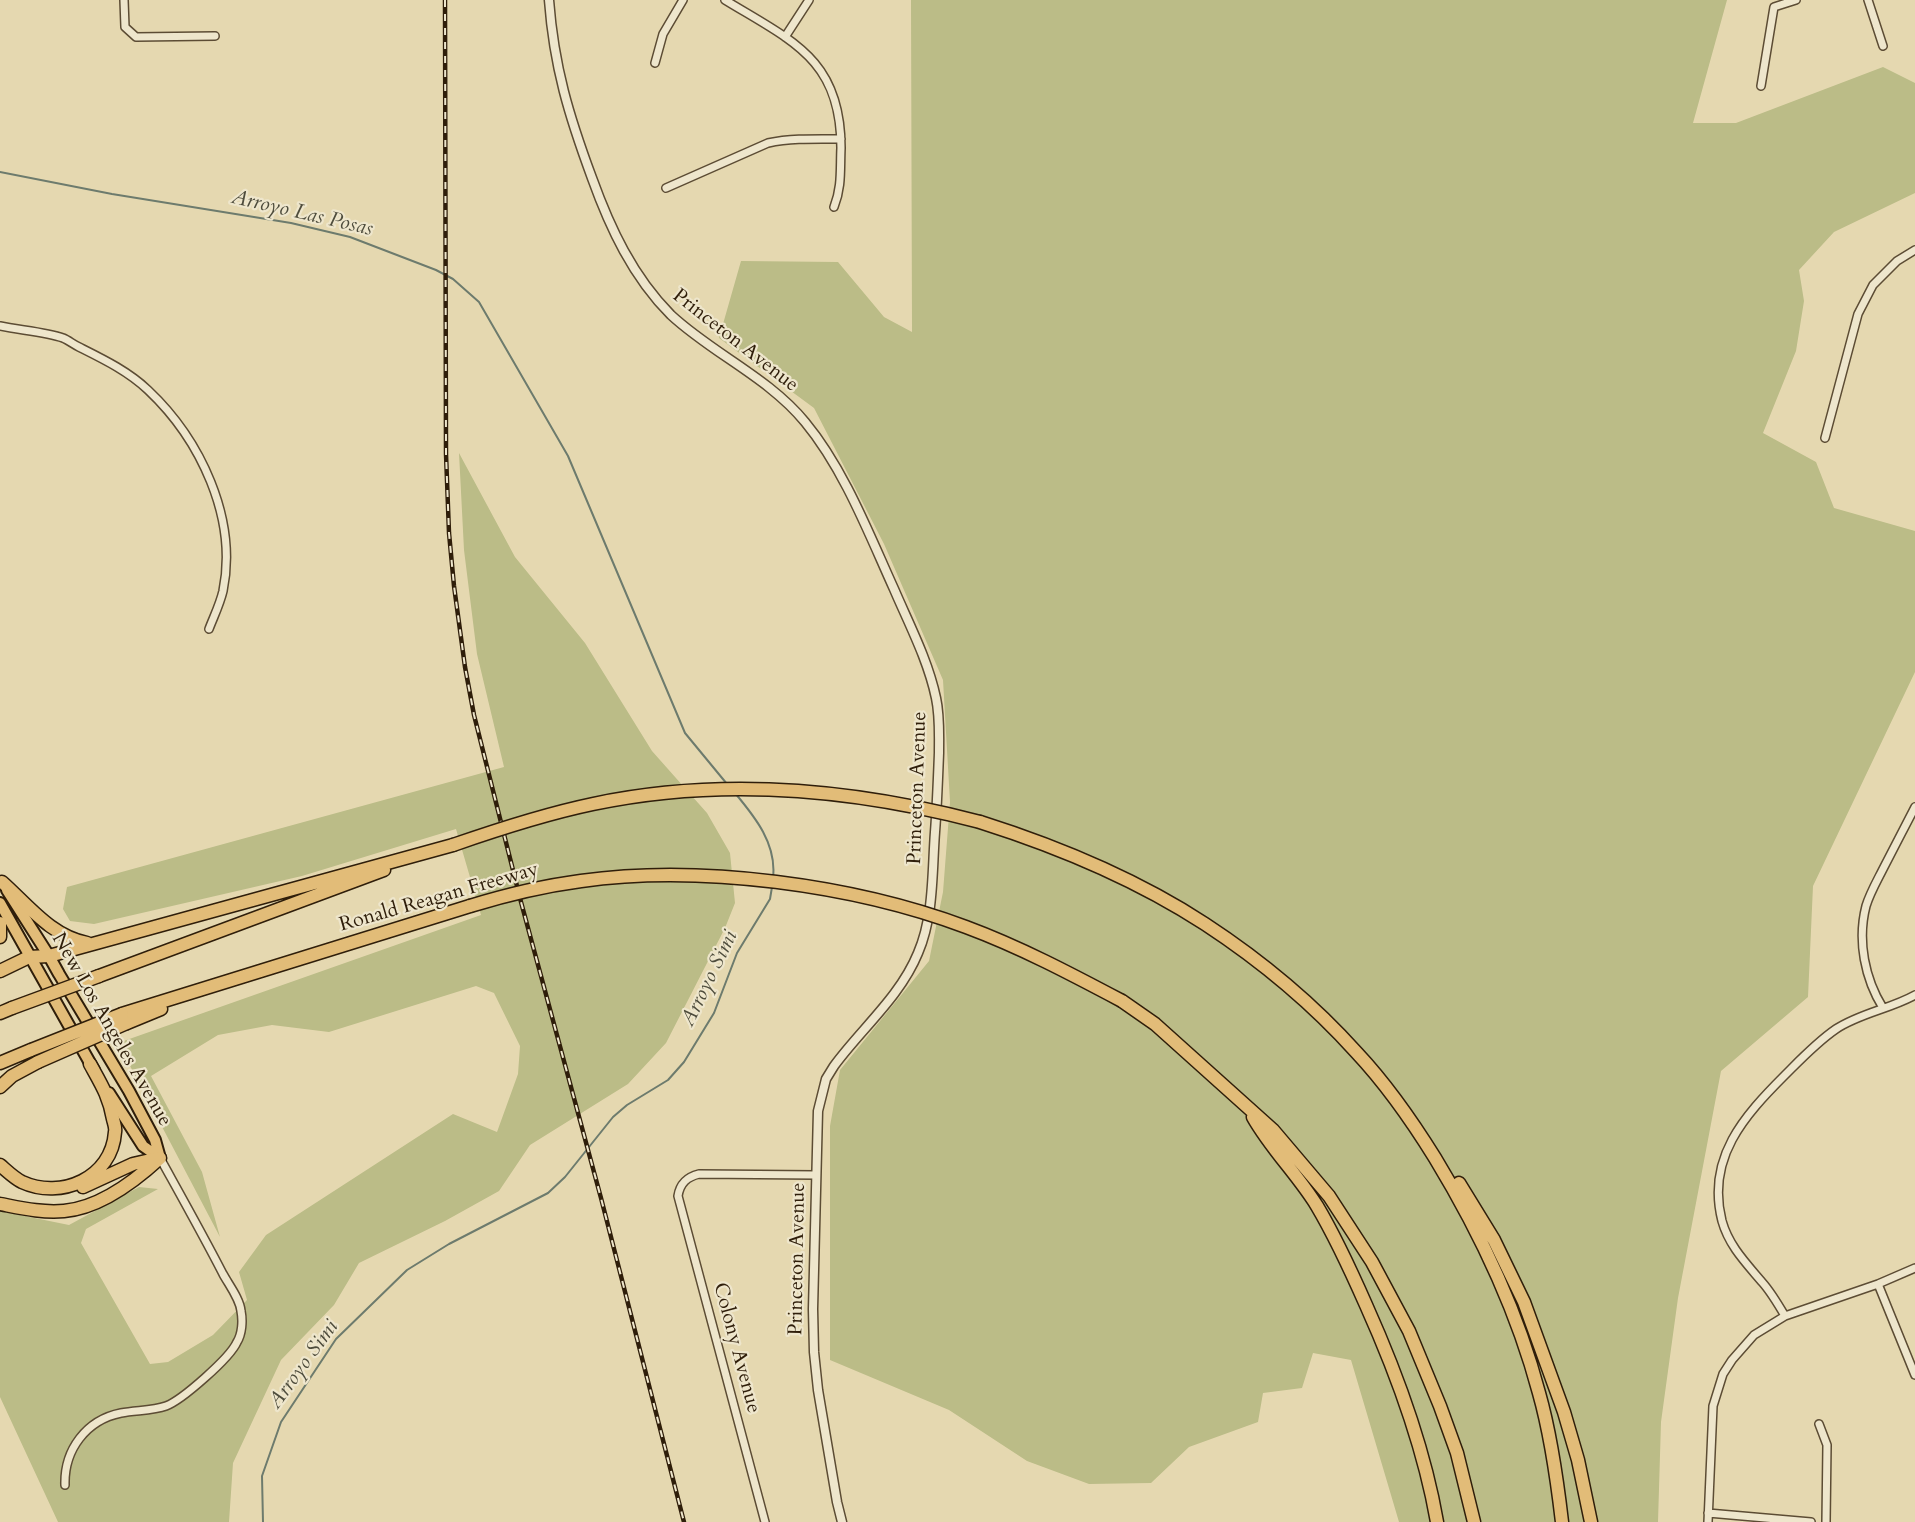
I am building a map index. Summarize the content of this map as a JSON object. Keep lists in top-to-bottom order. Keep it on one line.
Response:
{"streets":{"highway":["Ronald Reagan Freeway"],"main road":["New Los Angeles Avenue"],"street":["Princeton Avenue","Colony Avenue"]},"crossings":[["Princeton Avenue","Colony Avenue"]],"water":["Arroyo Las Posas","Arroyo Simi"]}
